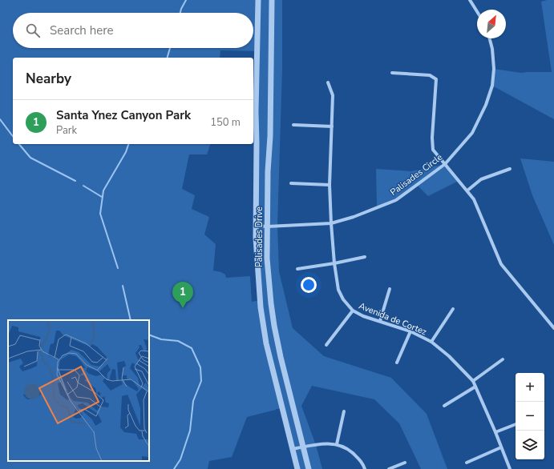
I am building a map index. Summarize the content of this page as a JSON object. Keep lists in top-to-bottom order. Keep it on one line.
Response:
{"streets":{"street":["Palisades Circle","Palisades Drive","Avenida de Cortez"]},"crossings":[["Palisades Circle","Palisades Drive"],["Palisades Circle","Avenida de Cortez"]],"north":"top right","page":{"search":"Search here","heading":"Nearby","list":[{"mark":"1","name":"Santa Ynez Canyon Park","note":"Park","value":"150 m"}],"pins":"1","map_buttons":["+","−"]}}
